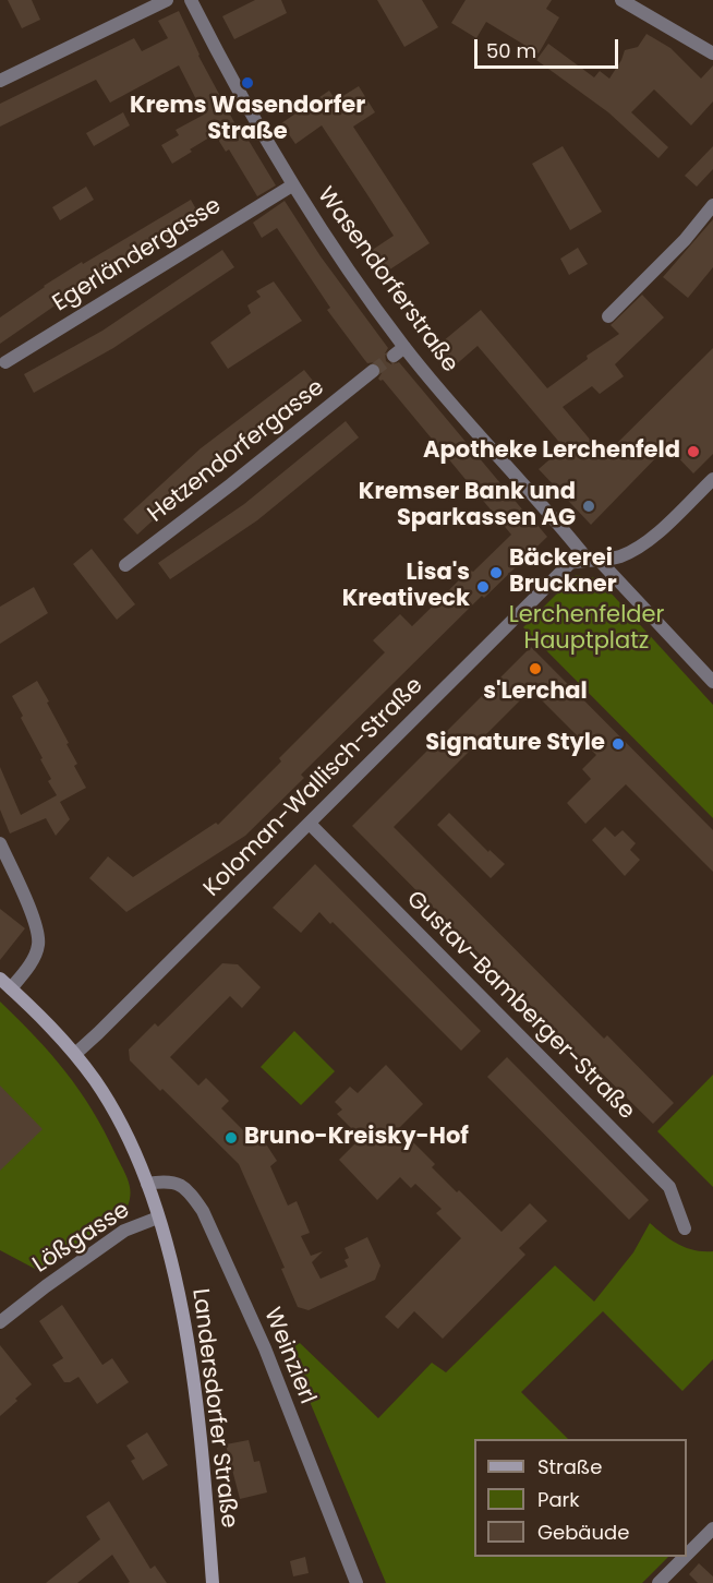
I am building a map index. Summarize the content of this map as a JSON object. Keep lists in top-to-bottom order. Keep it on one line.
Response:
{"streets":{"main road":["Landersdorfer Straße"],"street":["Egerländergasse","Wasendorferstraße","Hetzendorfergasse","Koloman-Wallisch-Straße","Gustav-Bamberger-Straße","Lößgasse","Weinzierl"]},"crossings":[["Egerländergasse","Wasendorferstraße"],["Wasendorferstraße","Koloman-Wallisch-Straße"],["Koloman-Wallisch-Straße","Gustav-Bamberger-Straße"],["Koloman-Wallisch-Straße","Landersdorfer Straße"],["Lößgasse","Landersdorfer Straße"],["Weinzierl","Landersdorfer Straße"]],"parks":["Lerchenfelder Hauptplatz"],"places":["Krems Wasendorfer Straße","Apotheke Lerchenfeld","Kremser Bank und Sparkassen AG","Bäckerei Bruckner","Lisa's Kreativeck","s'Lerchal","Signature Style","Bruno-Kreisky-Hof"],"legend":["Straße","Park","Gebäude"],"scale_bar":"50 m"}
